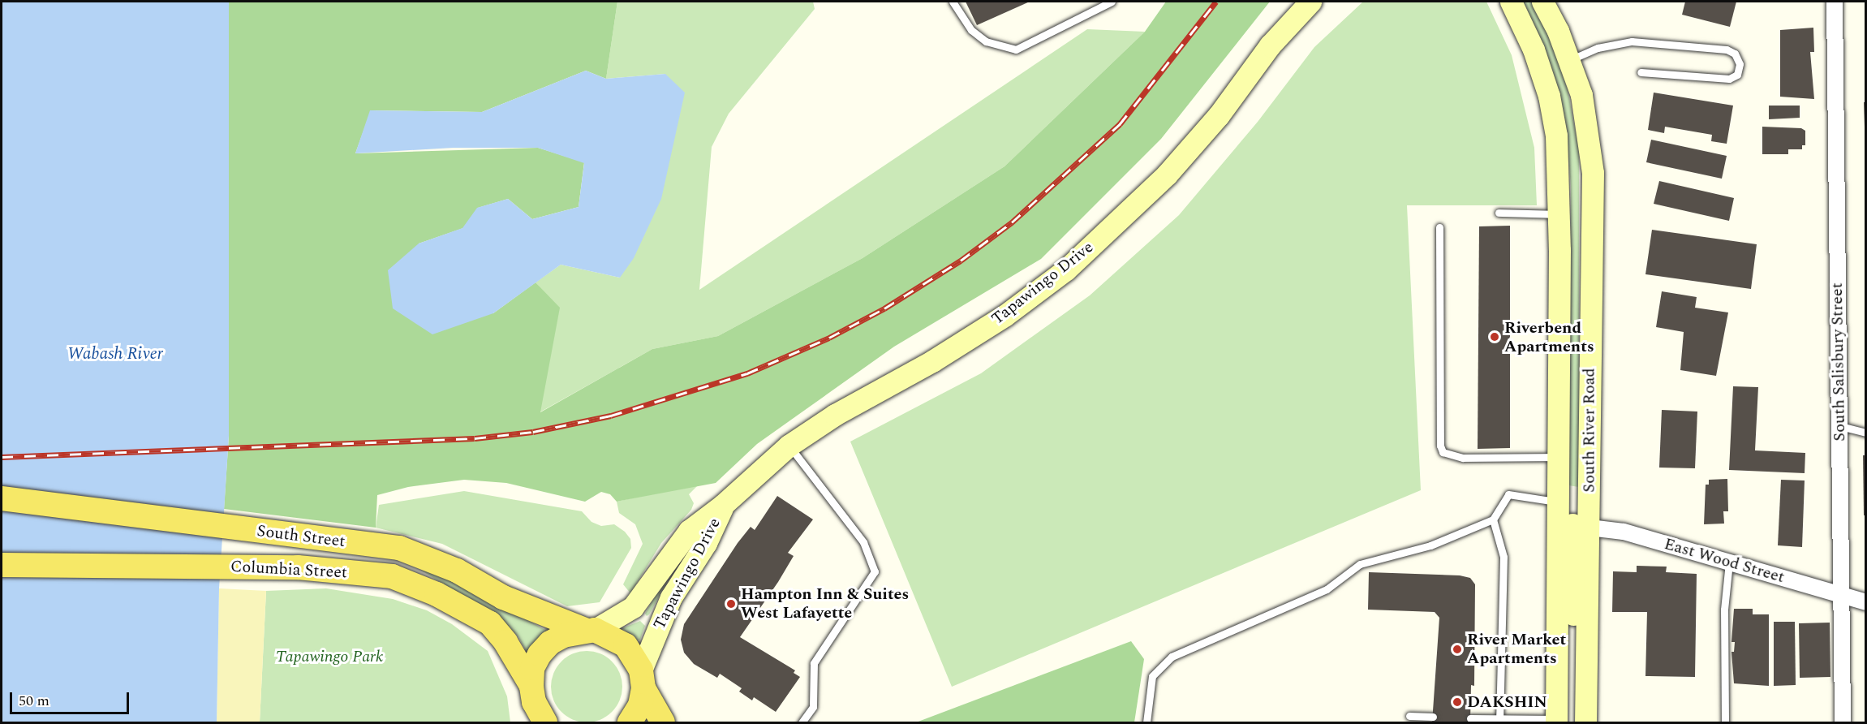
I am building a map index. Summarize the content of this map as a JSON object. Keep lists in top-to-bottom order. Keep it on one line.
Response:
{"streets":{"main road":["Tapawingo Drive","South River Road","South Street","Columbia Street"],"street":["South Salisbury Street","East Wood Street"]},"crossings":[["Tapawingo Drive","South Street"],["South Salisbury Street","East Wood Street"],["South River Road","East Wood Street"]],"water":["Wabash River"],"parks":["Tapawingo Park"],"places":["Riverbend Apartments","Hampton Inn & Suites West Lafayette","River Market Apartments","DAKSHIN"],"scale_bar":"50 m"}
